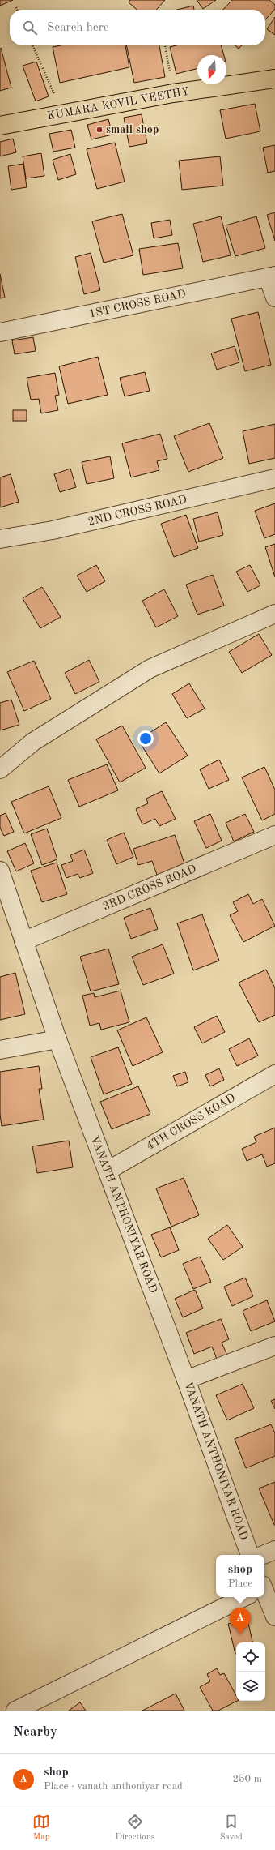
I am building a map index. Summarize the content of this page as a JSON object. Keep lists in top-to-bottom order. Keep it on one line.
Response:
{"streets":{"main road":["KUMARA KOVIL VEETHY"],"street":["1ST CROSS ROAD","2ND CROSS ROAD","3RD CROSS ROAD","4TH CROSS ROAD","VANATH ANTHONIYAR ROAD"]},"crossings":[["3RD CROSS ROAD","VANATH ANTHONIYAR ROAD"],["4TH CROSS ROAD","VANATH ANTHONIYAR ROAD"]],"places":["small shop"],"north":"bottom","page":{"search":"Search here","popup":["shop","Place"],"pins":"A","heading":"Nearby","list":[{"mark":"A","name":"shop","note":"Place · vanath anthoniyar road","value":"250 m"}],"nav":["Map","Directions","Saved"]}}
